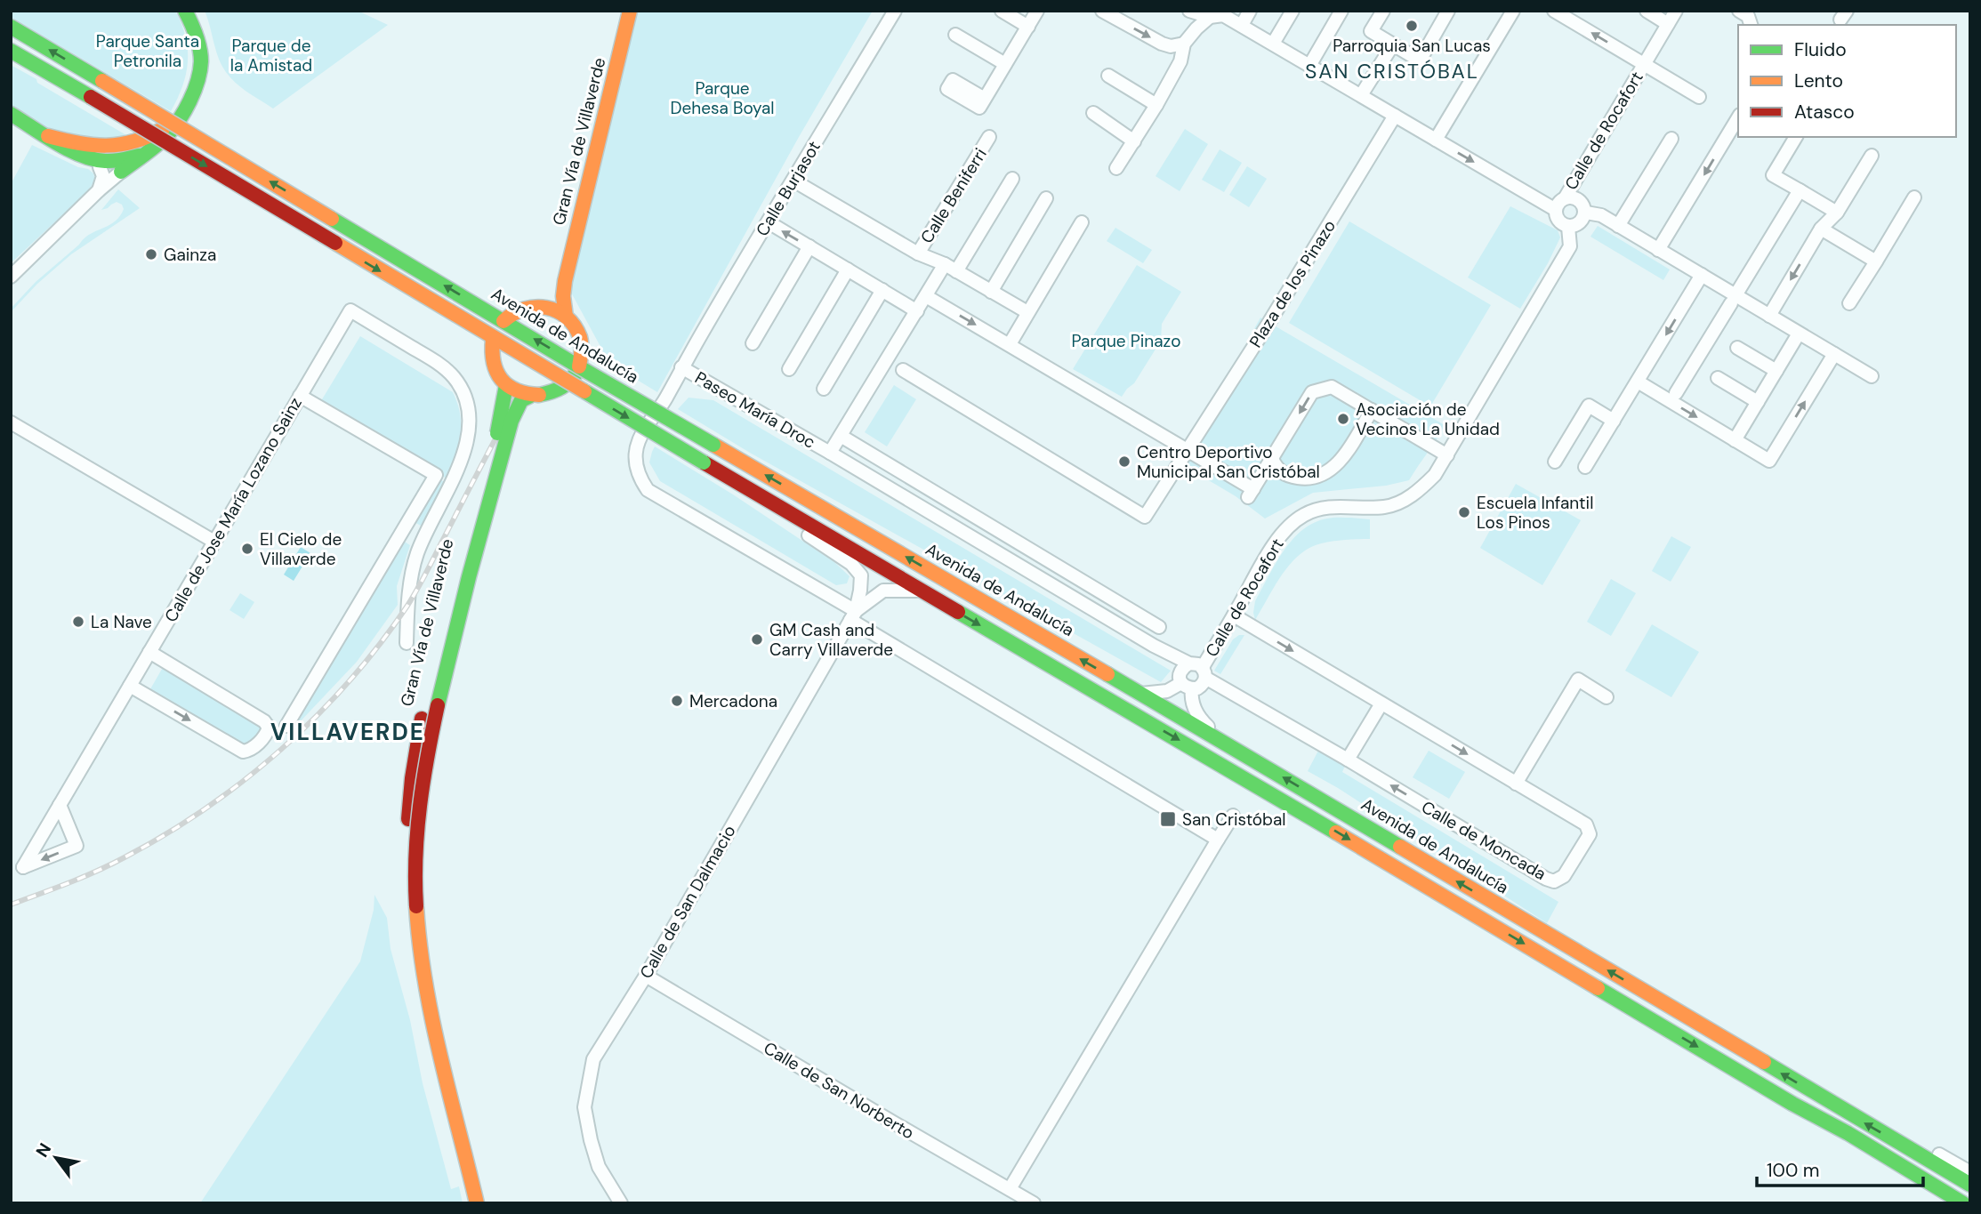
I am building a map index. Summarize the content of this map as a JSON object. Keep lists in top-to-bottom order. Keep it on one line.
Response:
{"streets":{"main road":["Gran Vía de Villaverde","Avenida de Andalucía"],"street":["Calle de Rocafort","Calle Burjasot","Calle Beniferri","Plaza de los Pinazo","Paseo María Droc","Calle de Jose María Lozano Sainz","Calle de Moncada","Calle de San Dalmacio","Calle de San Norberto"]},"crossings":[["Calle de Rocafort","Paseo María Droc"],["Calle de Rocafort","Calle de Moncada"],["Calle Burjasot","Calle Beniferri"],["Calle Burjasot","Paseo María Droc"],["Paseo María Droc","Calle de Moncada"],["Paseo María Droc","Calle de San Dalmacio"],["Calle de San Dalmacio","Calle de San Norberto"]],"districts":["SAN CRISTÓBAL","VILLAVERDE"],"parks":["Parque Santa Petronila","Parque de la Amistad","Parque Dehesa Boyal","Parque Pinazo"],"places":{"other":["Parroquia San Lucas","Gainza","Asociación de Vecinos La Unidad","Centro Deportivo Municipal San Cristóbal","Escuela Infantil Los Pinos","El Cielo de Villaverde","La Nave","GM Cash and Carry Villaverde","Mercadona"],"transit":["San Cristóbal"]},"legend":["Fluido","Lento","Atasco"],"scale_bar":"100 m","north":"top left"}
